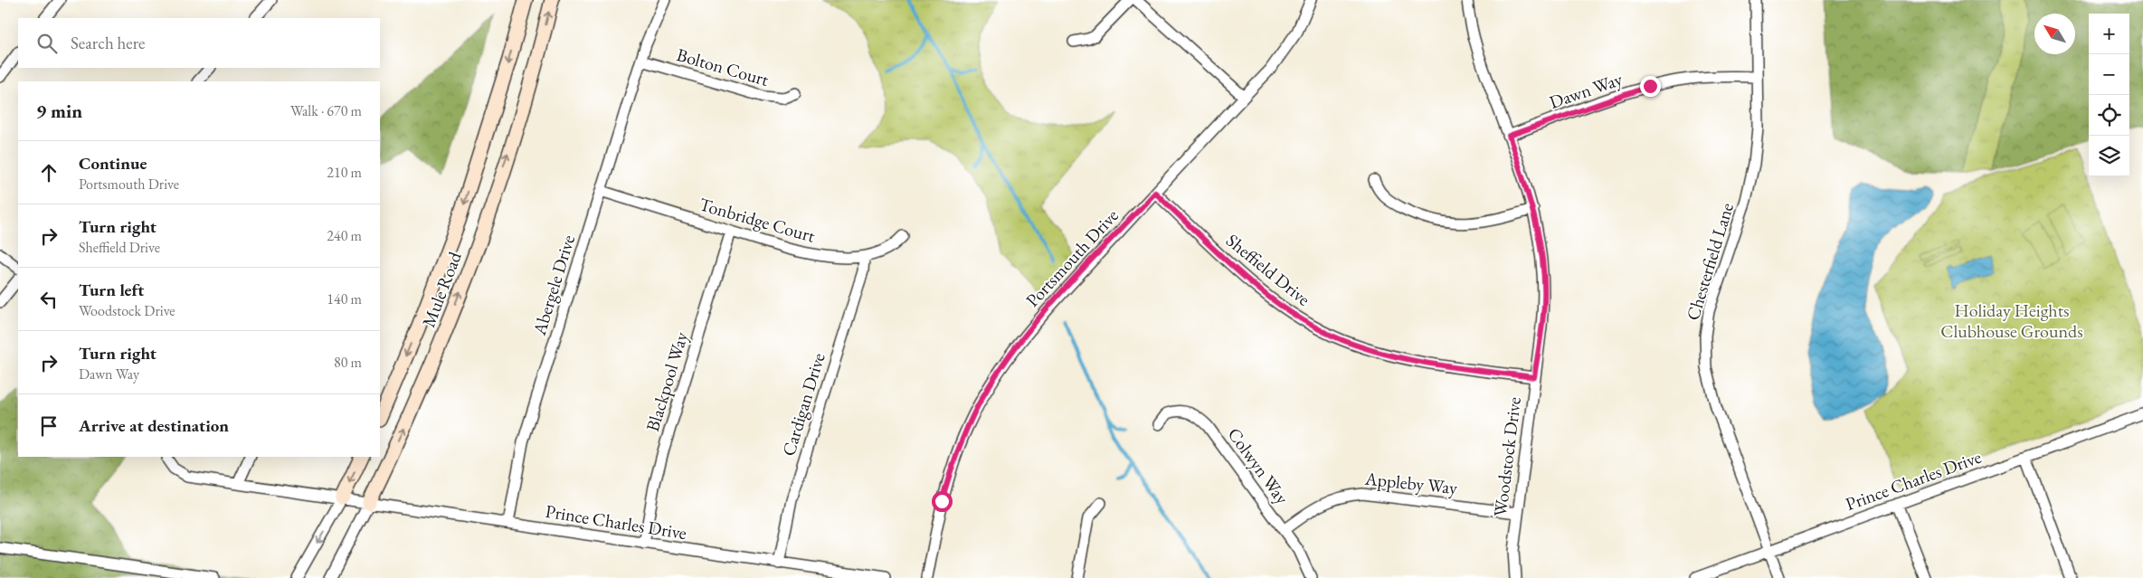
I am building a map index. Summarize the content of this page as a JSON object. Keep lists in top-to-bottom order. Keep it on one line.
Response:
{"streets":{"main road":["Mule Road"],"street":["Bolton Court","Dawn Way","Tonbridge Court","Portsmouth Drive","Chesterfield Lane","Sheffield Drive","Abergele Drive","Blackpool Way","Cardigan Drive","Woodstock Drive","Colwyn Way","Prince Charles Drive","Appleby Way"]},"crossings":[["Bolton Court","Abergele Drive"],["Dawn Way","Chesterfield Lane"],["Dawn Way","Woodstock Drive"],["Tonbridge Court","Abergele Drive"],["Tonbridge Court","Blackpool Way"],["Tonbridge Court","Cardigan Drive"],["Portsmouth Drive","Sheffield Drive"],["Chesterfield Lane","Prince Charles Drive"],["Sheffield Drive","Woodstock Drive"],["Abergele Drive","Prince Charles Drive"],["Mule Road","Prince Charles Drive"],["Blackpool Way","Prince Charles Drive"],["Cardigan Drive","Prince Charles Drive"],["Woodstock Drive","Appleby Way"],["Colwyn Way","Appleby Way"]],"parks":["Holiday Heights Clubhouse Grounds"],"north":"top left","page":{"map_buttons":["+","−"],"search":"Search here","heading":["9 min","Walk · 670 m"],"list":[["Continue","Portsmouth Drive","210 m"],["Turn right","Sheffield Drive","240 m"],["Turn left","Woodstock Drive","140 m"],["Turn right","Dawn Way","80 m"],"Arrive at destination"]}}
